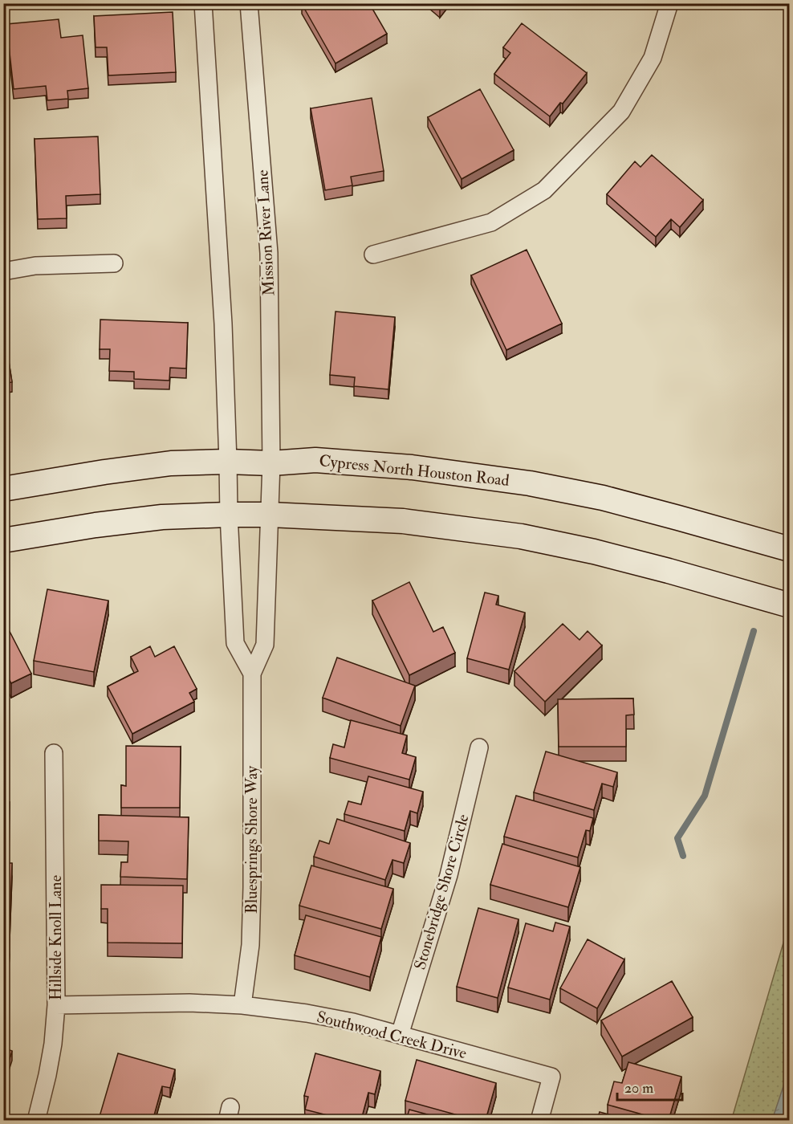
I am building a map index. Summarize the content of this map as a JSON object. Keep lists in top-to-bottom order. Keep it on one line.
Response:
{"streets":{"main road":["Cypress North Houston Road"],"street":["Mission River Lane","Bluesprings Shore Way","Stonebridge Shore Circle","Hillside Knoll Lane","Southwood Creek Drive"]},"crossings":[["Mission River Lane","Cypress North Houston Road"],["Mission River Lane","Bluesprings Shore Way"],["Cypress North Houston Road","Bluesprings Shore Way"],["Bluesprings Shore Way","Southwood Creek Drive"],["Stonebridge Shore Circle","Southwood Creek Drive"],["Hillside Knoll Lane","Southwood Creek Drive"]],"scale_bar":"20 m"}
